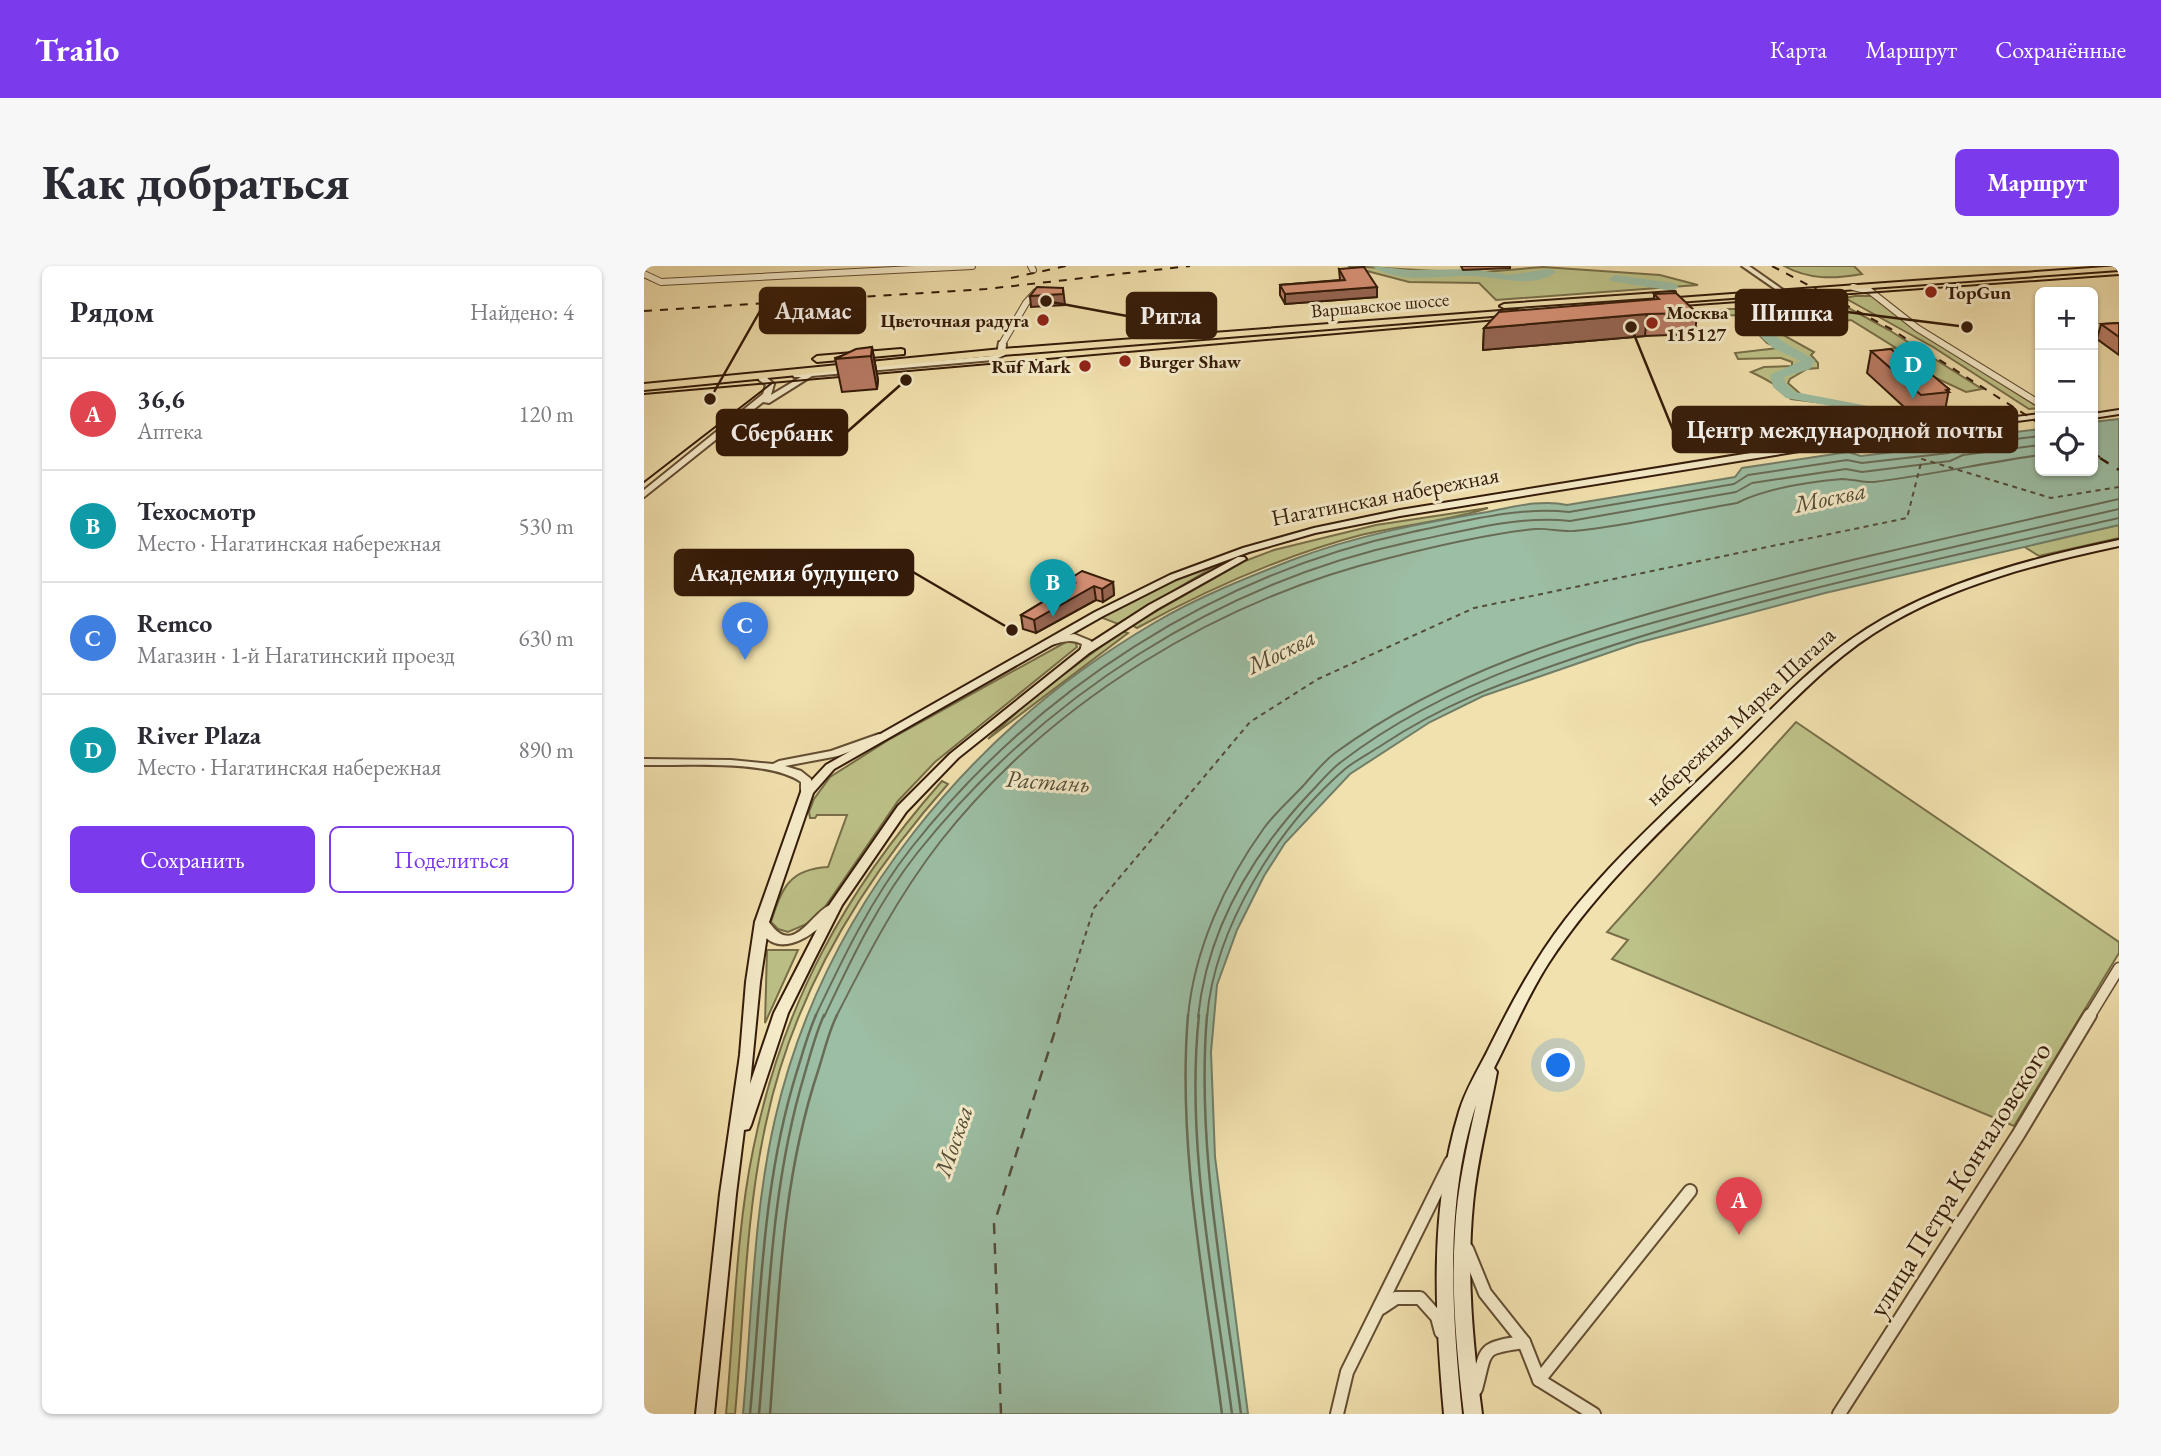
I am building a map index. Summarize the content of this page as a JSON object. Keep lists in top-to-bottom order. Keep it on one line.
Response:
{"streets":{"main road":["Варшавское шоссе","Нагатинская набережная","набережная Марка Шагала"],"street":["улица Петра Кончаловского"]},"water":["Москва","Растань"],"places":["TopGun","Ригла","Цветочная радуга","Москва 115127","Центр международной почты","Шишка","Burger Shaw","Ruf Mark","Сбербанк","Адамас","Академия будущего"],"page":{"header":"Trailo","nav":["Карта","Маршрут","Сохранённые"],"buttons":["Маршрут",["Сохранить","Поделиться"]],"title":"Как добраться","heading":["Рядом","Найдено: 4"],"map_buttons":["+","−"],"pins":["D","B","C","A"],"list":[{"mark":"A","name":"36,6","note":"Аптека","value":"120 m"},{"mark":"B","name":"Техосмотр","note":"Место · Нагатинская набережная","value":"530 m"},{"mark":"C","name":"Remco","note":"Магазин · 1-й Нагатинский проезд","value":"630 m"},{"mark":"D","name":"River Plaza","note":"Место · Нагатинская набережная","value":"890 m"}]}}
